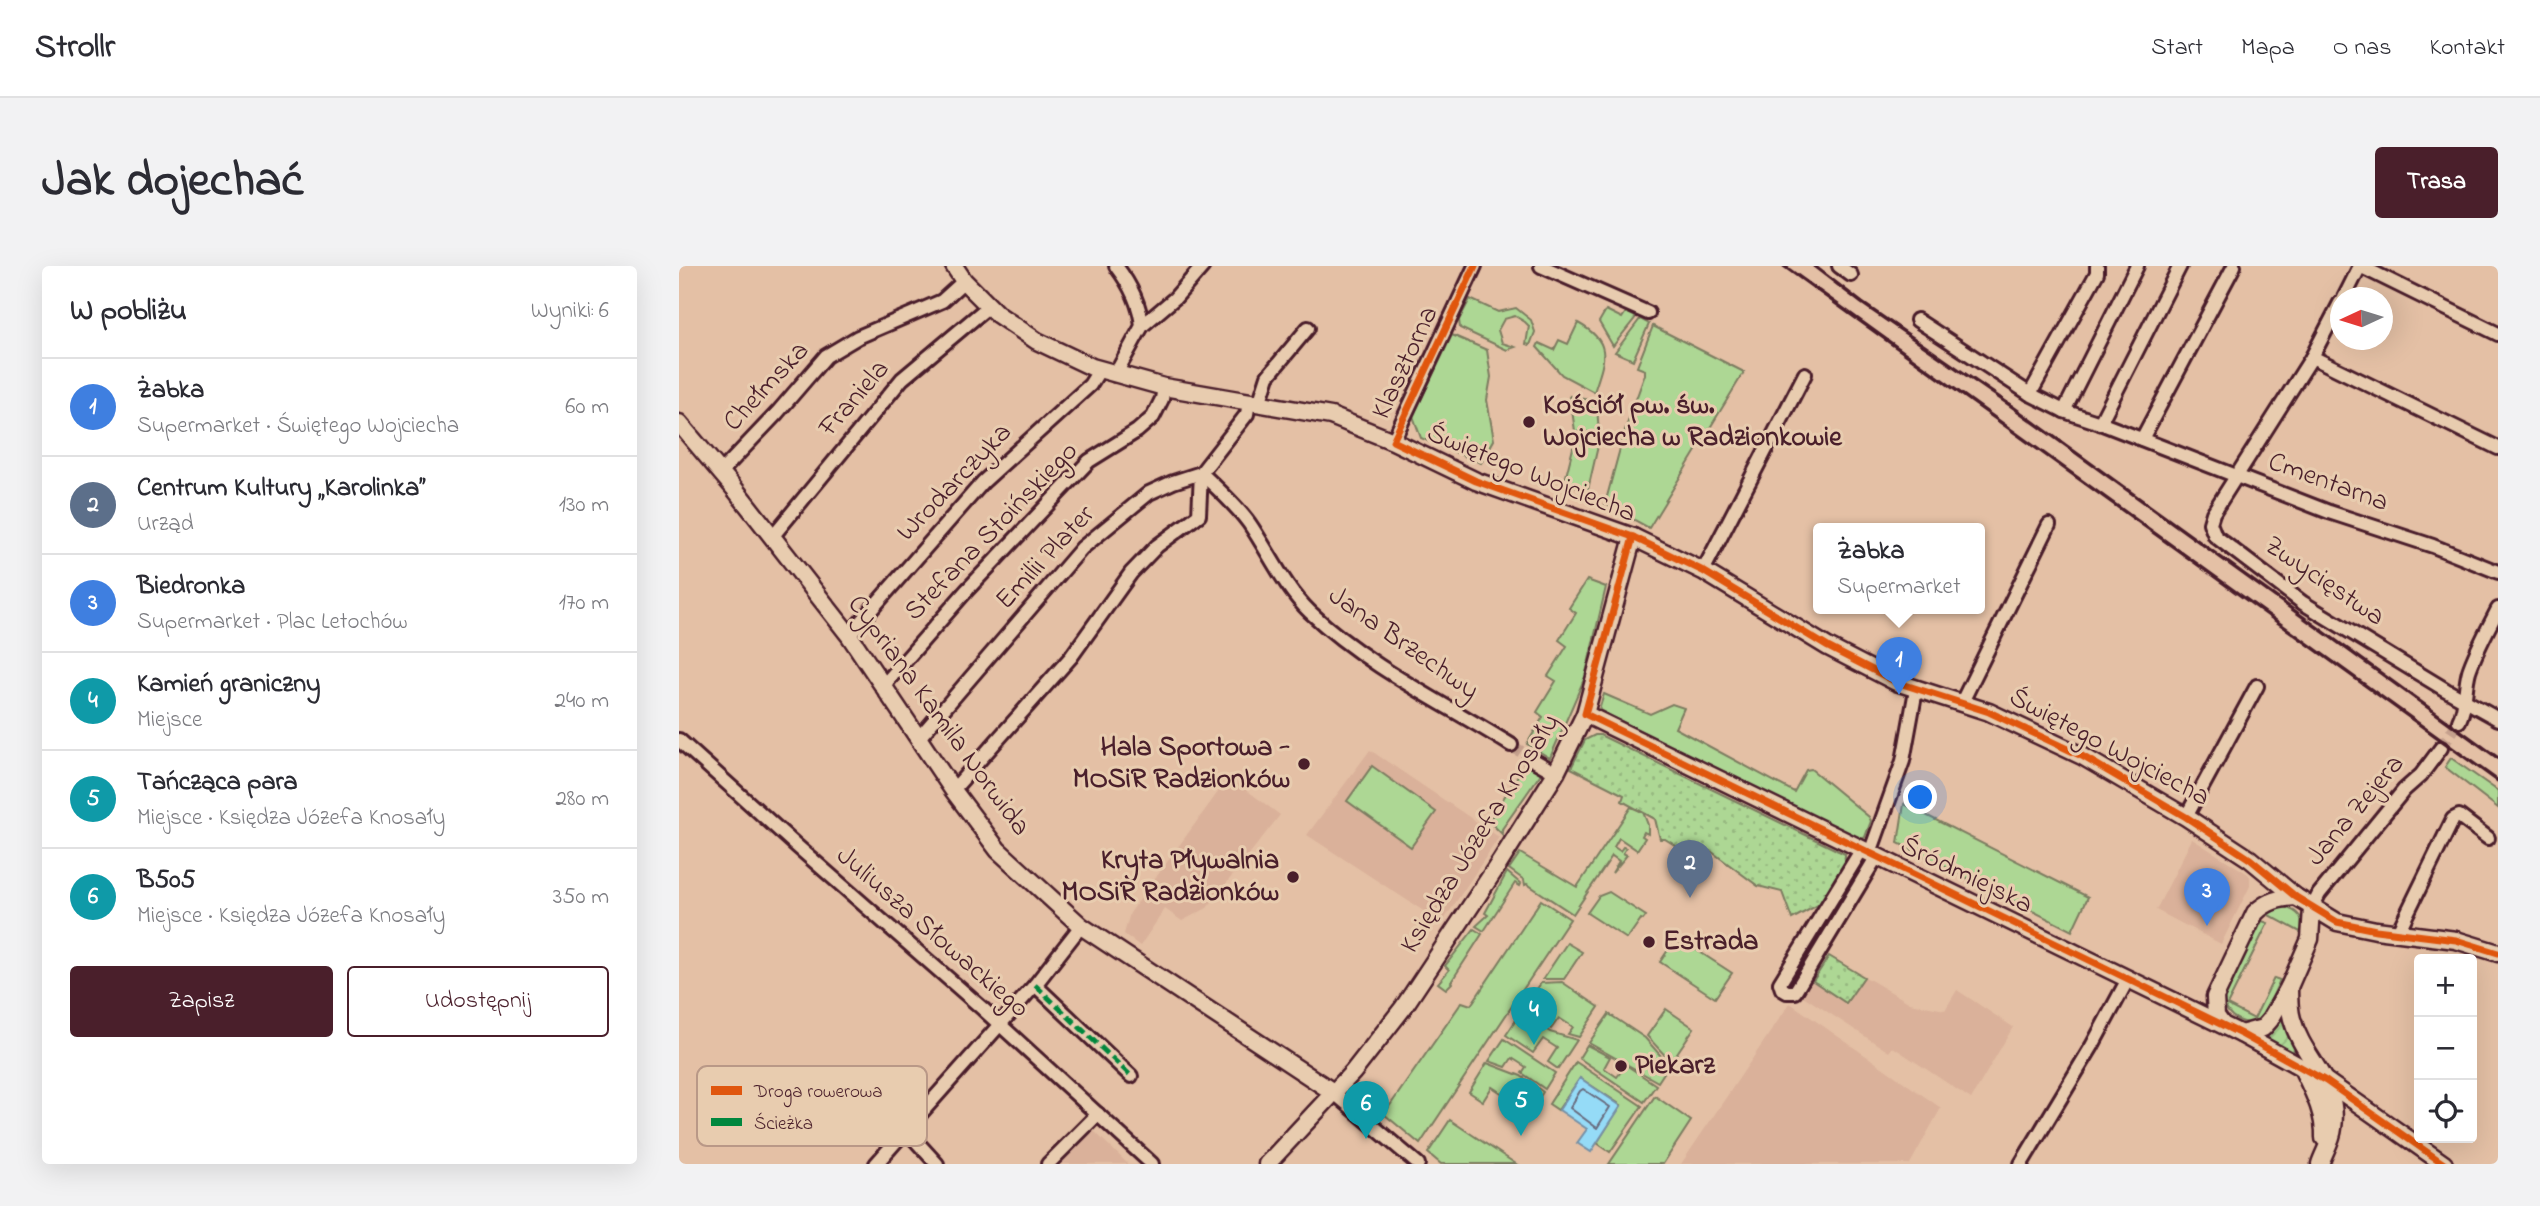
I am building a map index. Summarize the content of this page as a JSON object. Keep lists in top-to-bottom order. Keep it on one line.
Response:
{"streets":{"street":["Klasztorna","Chełmska","Franiela","Świętego Wojciecha","Wrodarczyka","Cmentarna","Stefana Stoińskiego","Emilii Plater","Zwycięstwa","Jana Brzechwy","Cypriana Kamila Norwida","Jana Zejera","Księdza Józefa Knosały","Śródmiejska","Juliusza Słowackiego"]},"crossings":[["Klasztorna","Świętego Wojciecha"],["Chełmska","Świętego Wojciecha"],["Chełmska","Cypriana Kamila Norwida"],["Franiela","Świętego Wojciecha"],["Franiela","Cypriana Kamila Norwida"],["Świętego Wojciecha","Wrodarczyka"],["Świętego Wojciecha","Stefana Stoińskiego"],["Świętego Wojciecha","Jana Zejera"],["Świętego Wojciecha","Księdza Józefa Knosały"],["Świętego Wojciecha","Śródmiejska"],["Wrodarczyka","Cypriana Kamila Norwida"],["Cmentarna","Zwycięstwa"],["Stefana Stoińskiego","Cypriana Kamila Norwida"],["Emilii Plater","Jana Brzechwy"],["Emilii Plater","Cypriana Kamila Norwida"],["Cypriana Kamila Norwida","Księdza Józefa Knosały"],["Księdza Józefa Knosały","Śródmiejska"]],"places":["Kościół pw. św. Wojciecha w Radzionkowie","Hala Sportowa - MOSiR Radzionków","Kryta Pływalnia MOSiR Radzionków","Estrada","Piekarz"],"legend":["Droga rowerowa","Ścieżka"],"north":"left","page":{"header":"Strollr","nav":["Start","Mapa","O nas","Kontakt"],"title":"Jak dojechać","buttons":["Trasa",["Zapisz","Udostępnij"]],"heading":["W pobliżu","Wyniki: 6"],"list":[{"mark":"1","name":"Żabka","note":"Supermarket · Świętego Wojciecha","value":"60 m"},{"mark":"2","name":"Centrum Kultury „Karolinka”","note":"Urząd","value":"130 m"},{"mark":"3","name":"Biedronka","note":"Supermarket · Plac Letochów","value":"170 m"},{"mark":"4","name":"Kamień graniczny","note":"Miejsce","value":"240 m"},{"mark":"5","name":"Tańcząca para","note":"Miejsce · Księdza Józefa Knosały","value":"280 m"},{"mark":"6","name":"B505","note":"Miejsce · Księdza Józefa Knosały","value":"350 m"}],"popup":["Żabka","Supermarket"],"pins":["1","2","3","4","5","6"],"map_buttons":["+","−"]}}
